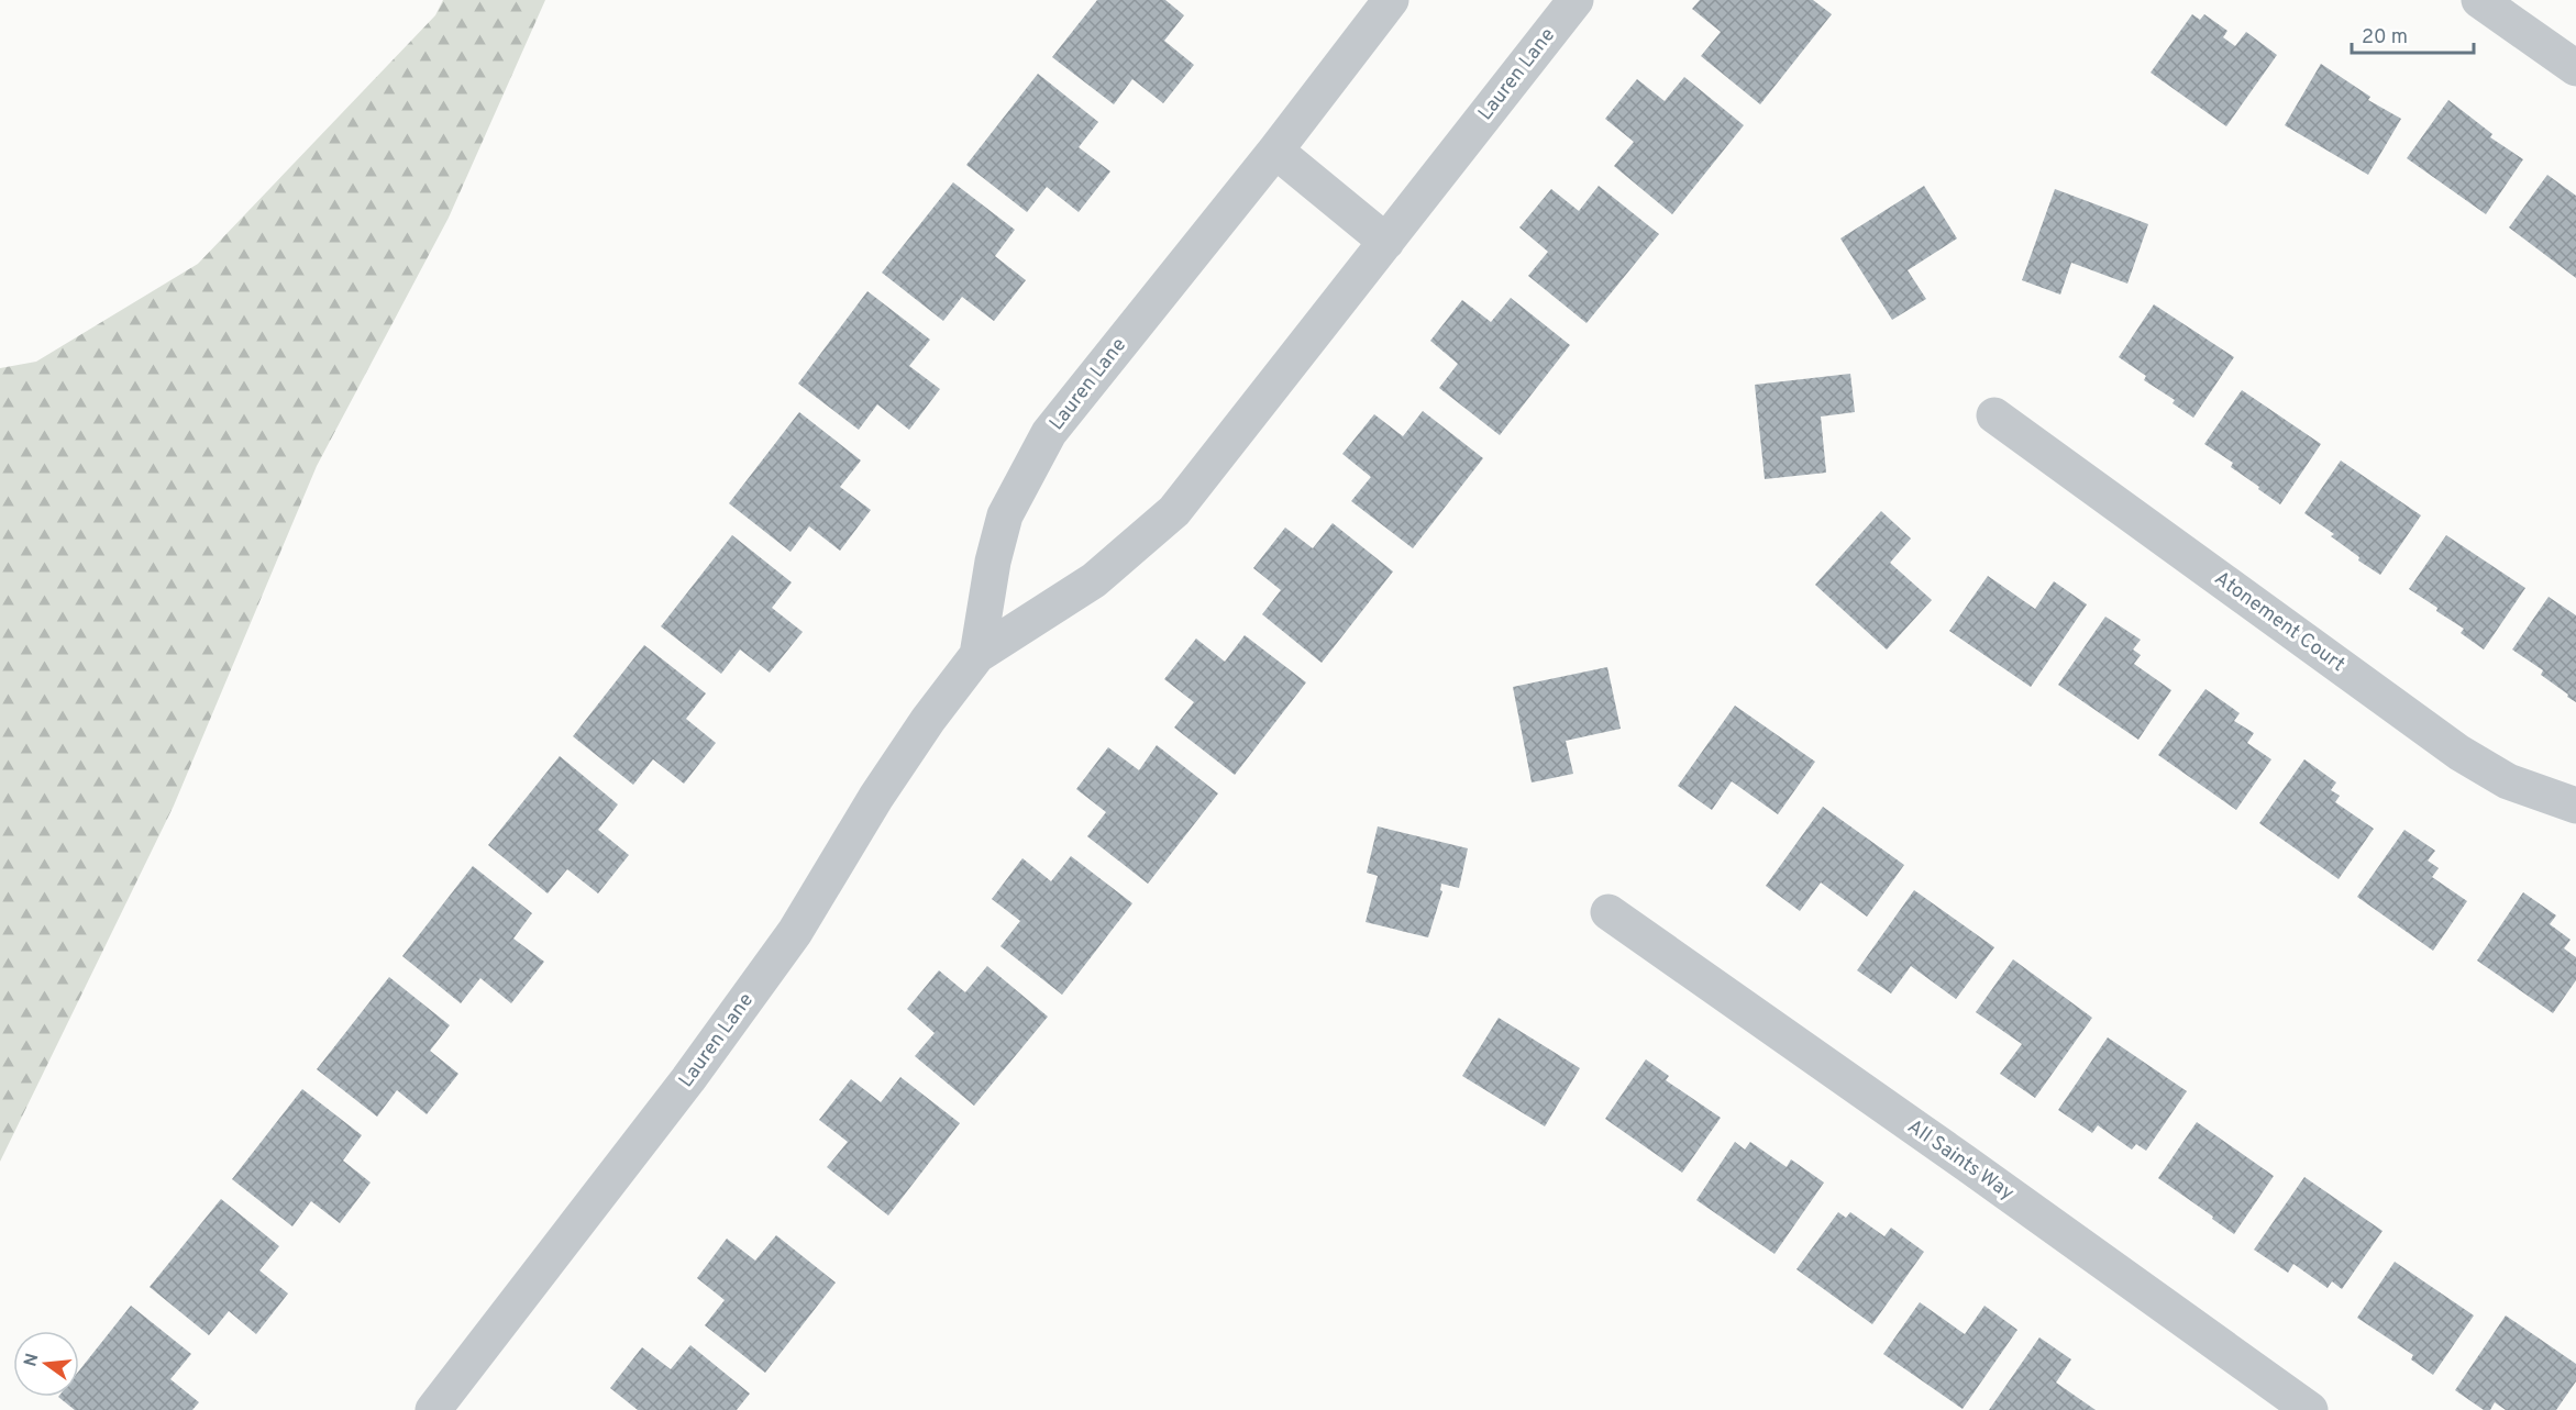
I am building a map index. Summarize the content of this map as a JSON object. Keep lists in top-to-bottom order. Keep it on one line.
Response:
{"streets":{"street":["Lauren Lane","Atonement Court","All Saints Way"]},"scale_bar":"20 m","north":"left"}
